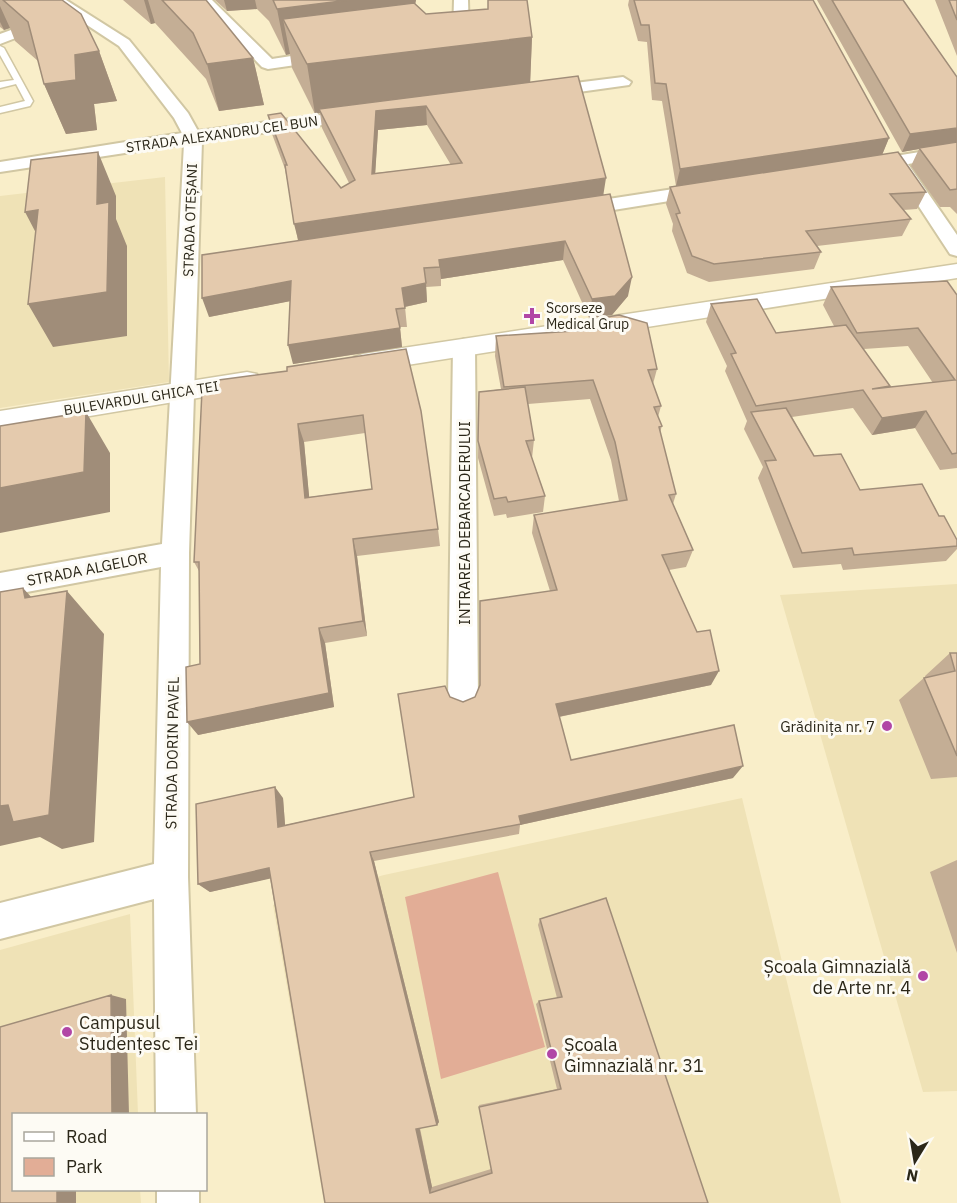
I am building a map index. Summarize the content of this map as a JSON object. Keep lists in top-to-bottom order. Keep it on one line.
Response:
{"streets":{"street":["STRADA ALEXANDRU CEL BUN","STRADA OTEȘANI","BULEVARDUL GHICA TEI","INTRAREA DEBARCADERULUI","STRADA ALGELOR","STRADA DORIN PAVEL"]},"crossings":[["STRADA ALEXANDRU CEL BUN","STRADA OTEȘANI"],["STRADA OTEȘANI","BULEVARDUL GHICA TEI"],["STRADA OTEȘANI","STRADA DORIN PAVEL"],["BULEVARDUL GHICA TEI","STRADA DORIN PAVEL"],["STRADA ALGELOR","STRADA DORIN PAVEL"]],"places":{"health":["Scorseze Medical Grup"],"other":["Grădinița nr. 7","Școala Gimnazială de Arte nr. 4","Campusul Studențesc Tei","Școala Gimnazială nr. 31"]},"legend":["Road","Park"],"north":"bottom"}
